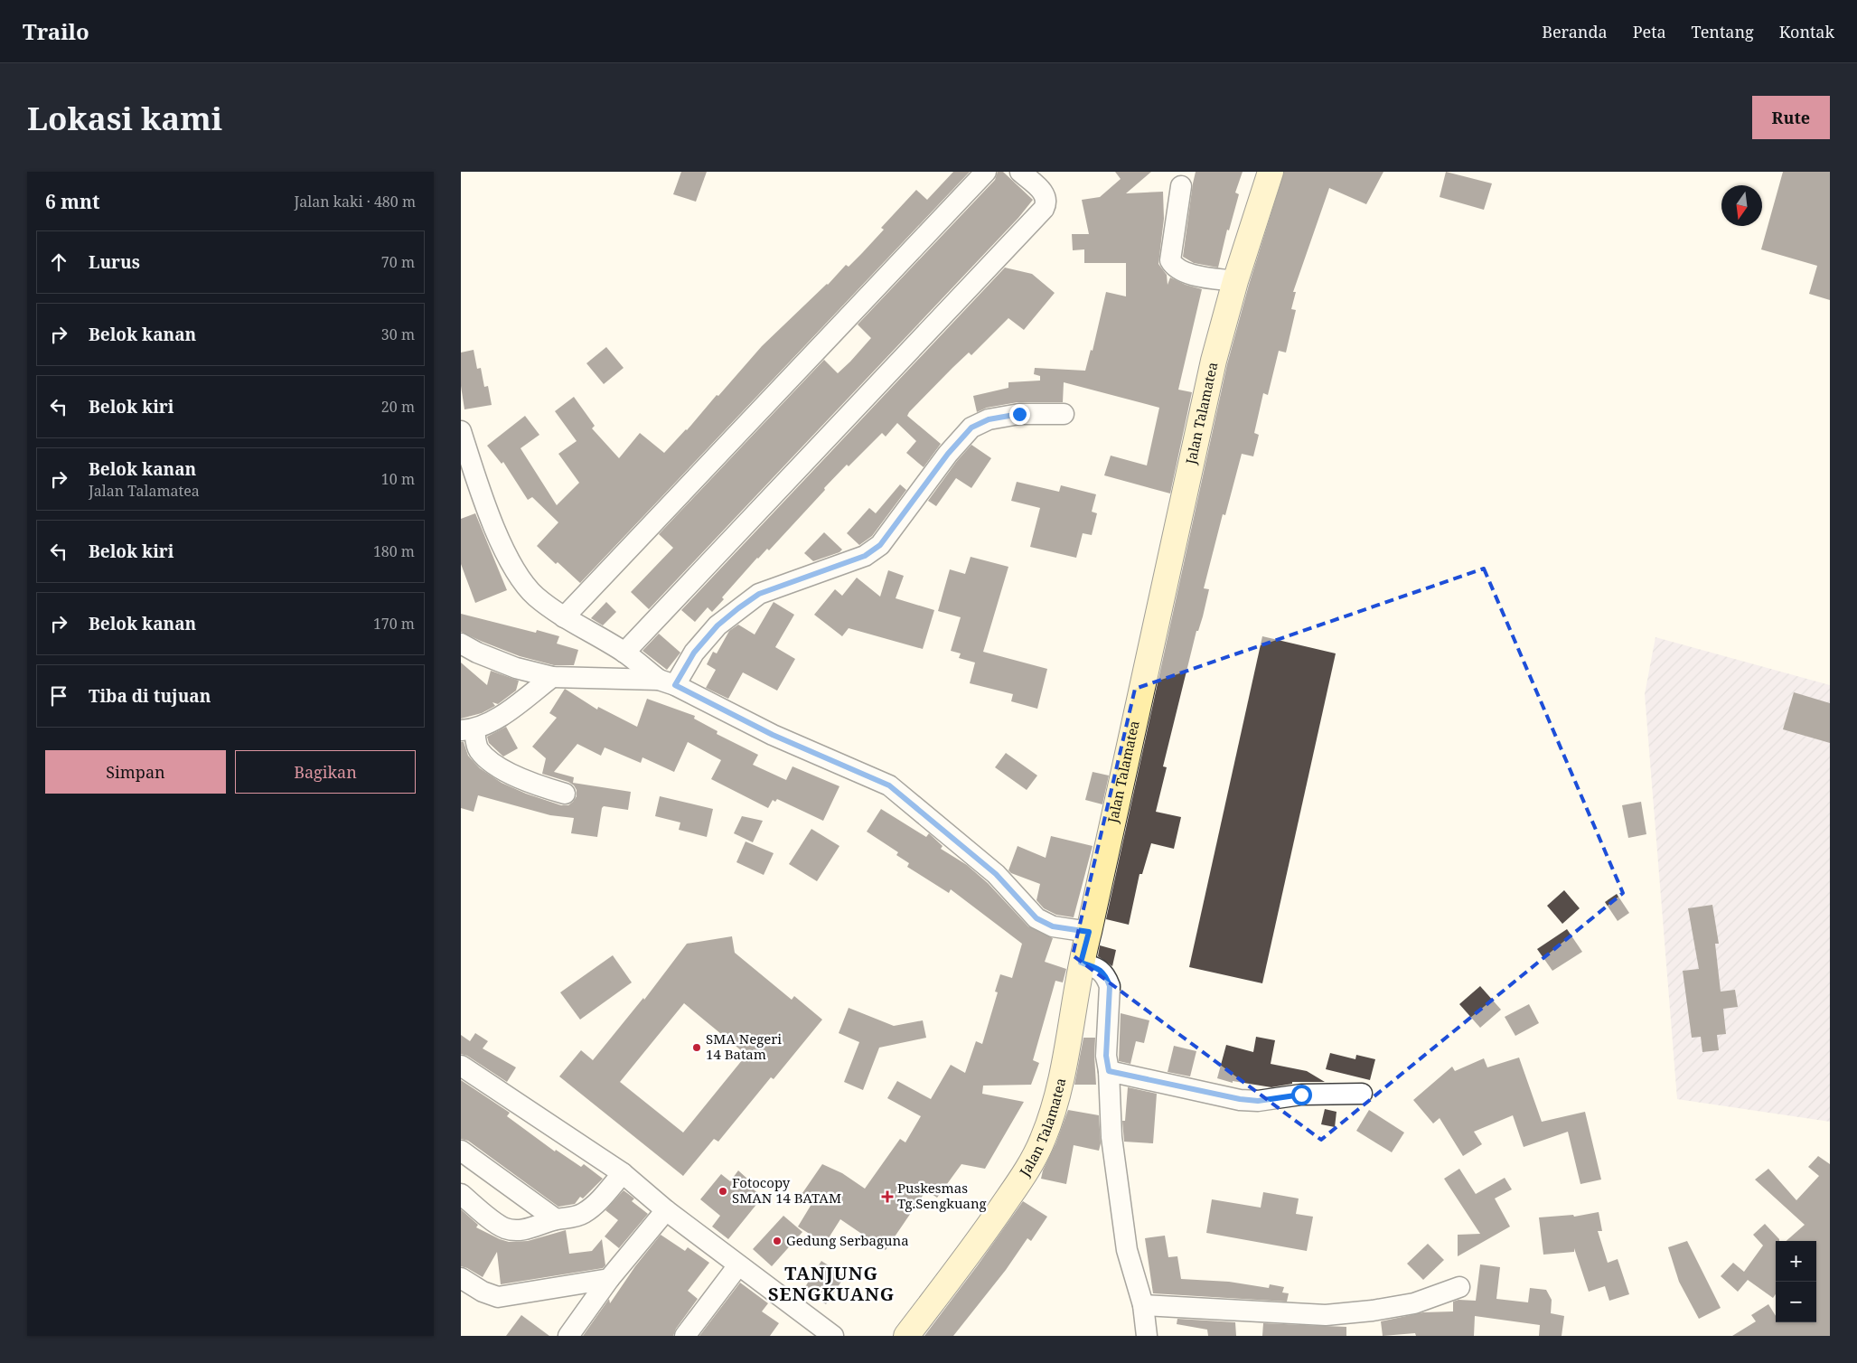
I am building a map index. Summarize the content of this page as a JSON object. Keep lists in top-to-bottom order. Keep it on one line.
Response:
{"streets":{"street":["Jalan Talamatea"]},"districts":["TANJUNG SENGKUANG"],"places":{"other":["SMA Negeri 14 Batam","Fotocopy SMAN 14 BATAM","Gedung Serbaguna"],"health":["Puskesmas Tg.Sengkuang"]},"north":"bottom","page":{"header":"Trailo","nav":["Beranda","Peta","Tentang","Kontak"],"buttons":["Rute",["Simpan","Bagikan"]],"title":"Lokasi kami","heading":["6 mnt","Jalan kaki · 480 m"],"list":[["Lurus","70 m"],["Belok kanan","30 m"],["Belok kiri","20 m"],["Belok kanan","Jalan Talamatea","10 m"],["Belok kiri","180 m"],["Belok kanan","170 m"],"Tiba di tujuan"],"map_buttons":["+","−"]}}
